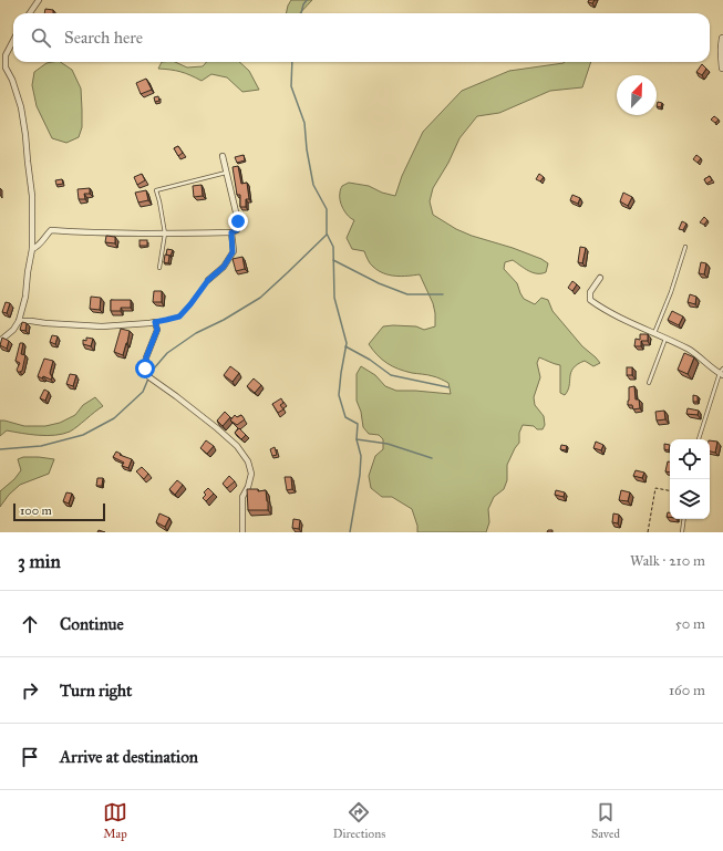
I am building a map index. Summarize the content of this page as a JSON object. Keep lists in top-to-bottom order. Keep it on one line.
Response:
{"scale_bar":"100 m","north":"top right","page":{"search":"Search here","scale":"100 m","heading":["3 min","Walk · 210 m"],"list":[["Continue","50 m"],["Turn right","160 m"],"Arrive at destination"],"nav":["Map","Directions","Saved"]}}
